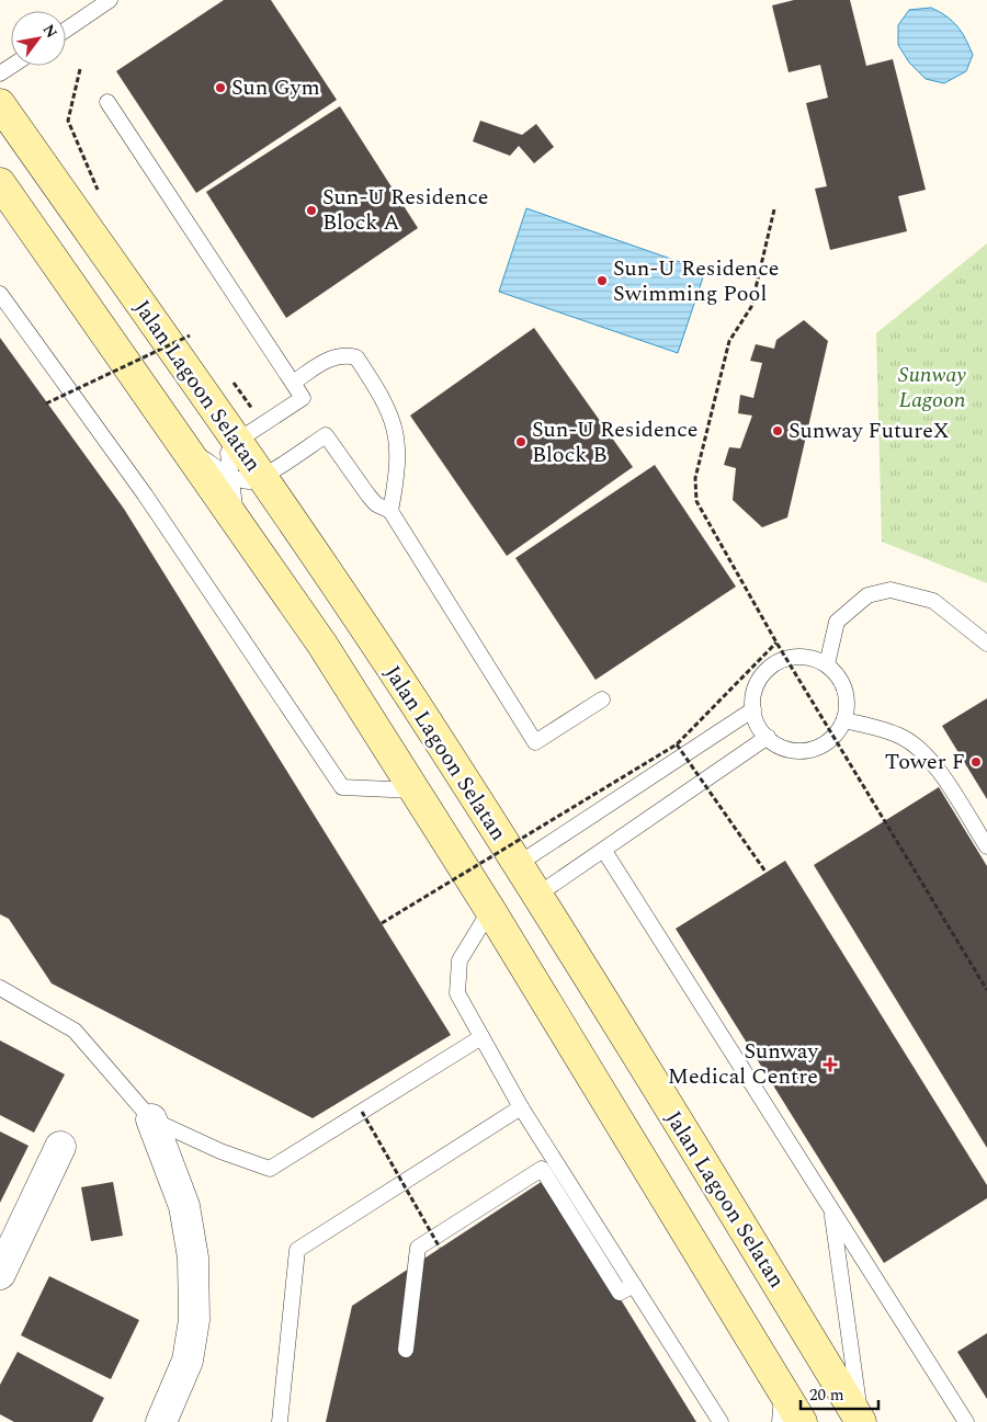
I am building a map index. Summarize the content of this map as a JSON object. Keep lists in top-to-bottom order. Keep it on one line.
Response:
{"streets":{"main road":["Jalan Lagoon Selatan"]},"parks":["Sunway Lagoon"],"places":{"other":["Sun Gym","Sun-U Residence Block A","Sun-U Residence Swimming Pool","Sunway FutureX","Sun-U Residence Block B","Tower F"],"health":["Sunway Medical Centre"]},"scale_bar":"20 m","north":"top right"}
